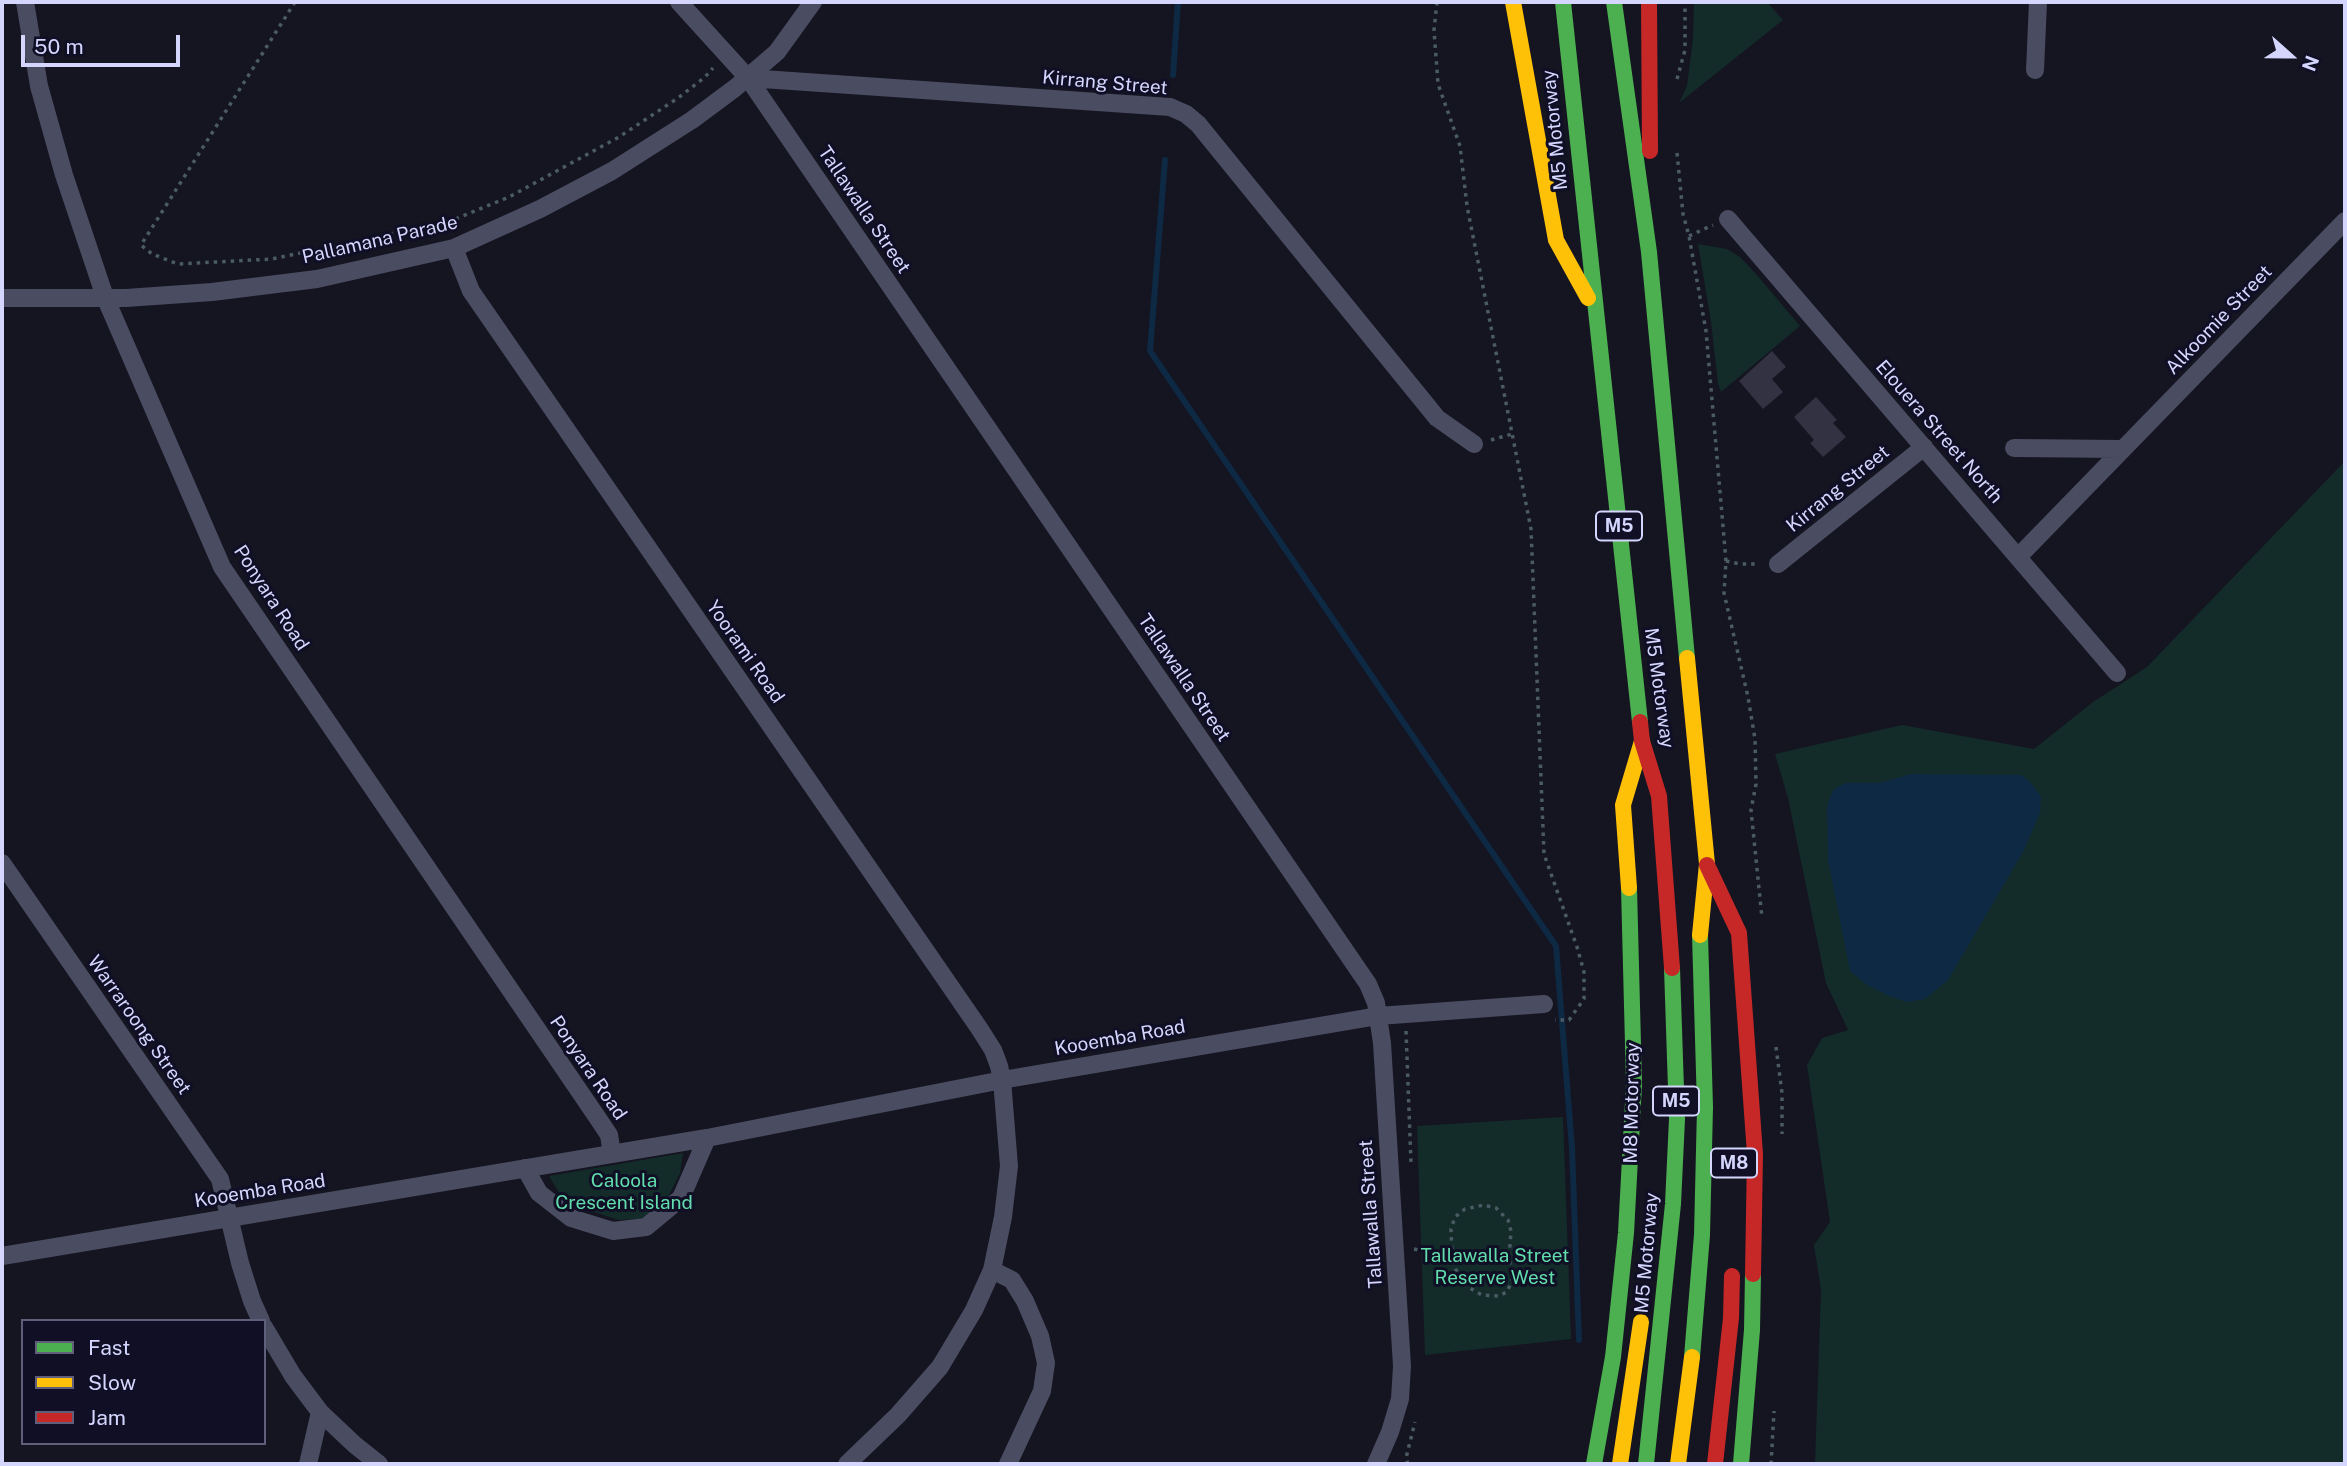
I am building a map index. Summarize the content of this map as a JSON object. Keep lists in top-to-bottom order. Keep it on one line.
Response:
{"streets":{"highway":["M5 Motorway","M5"],"street":["Kirrang Street","Tallawalla Street","Pallamana Parade","Alkoomie Street","Elouera Street North","Ponyara Road","Yoorami Road","Warraroong Street","Kooemba Road"]},"crossings":[["Kirrang Street","Tallawalla Street"],["Kirrang Street","Pallamana Parade"],["Kirrang Street","Elouera Street North"],["Tallawalla Street","Pallamana Parade"],["Tallawalla Street","Kooemba Road"],["Pallamana Parade","Ponyara Road"],["Pallamana Parade","Yoorami Road"],["Alkoomie Street","Elouera Street North"],["Ponyara Road","Kooemba Road"],["Yoorami Road","Kooemba Road"],["Warraroong Street","Kooemba Road"]],"parks":["Caloola Crescent Island","Tallawalla Street Reserve West"],"legend":["Fast","Slow","Jam"],"scale_bar":"50 m","north":"right"}
